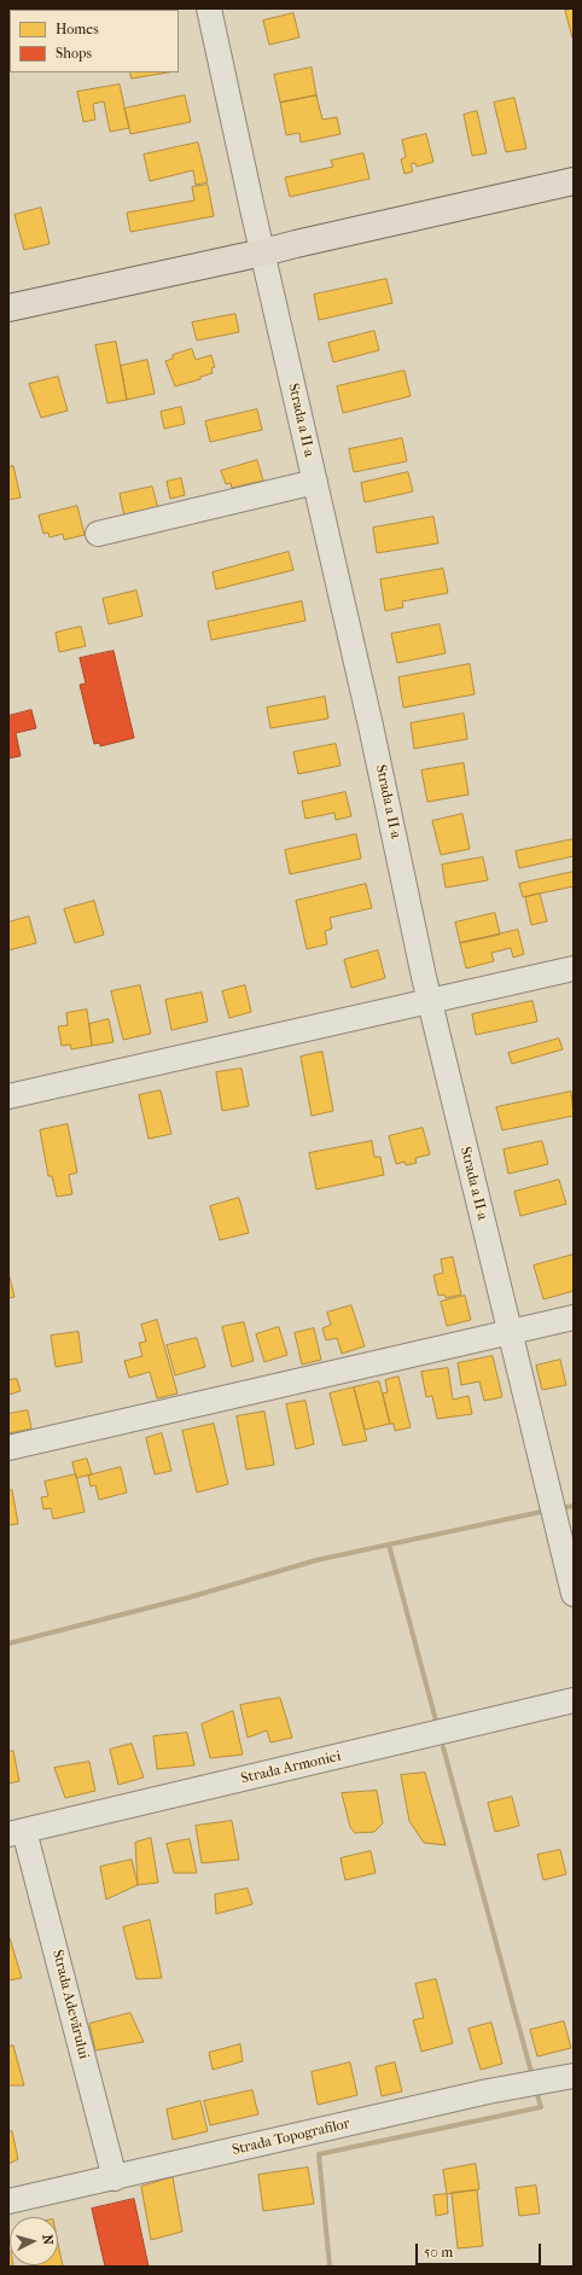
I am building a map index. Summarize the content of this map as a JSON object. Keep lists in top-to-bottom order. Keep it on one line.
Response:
{"streets":{"street":["Strada a II-a","Strada Armoniei","Strada Adevărului","Strada Topografilor"]},"crossings":[["Strada Armoniei","Strada Adevărului"],["Strada Adevărului","Strada Topografilor"]],"legend":["Homes","Shops"],"scale_bar":"50 m","north":"right"}
